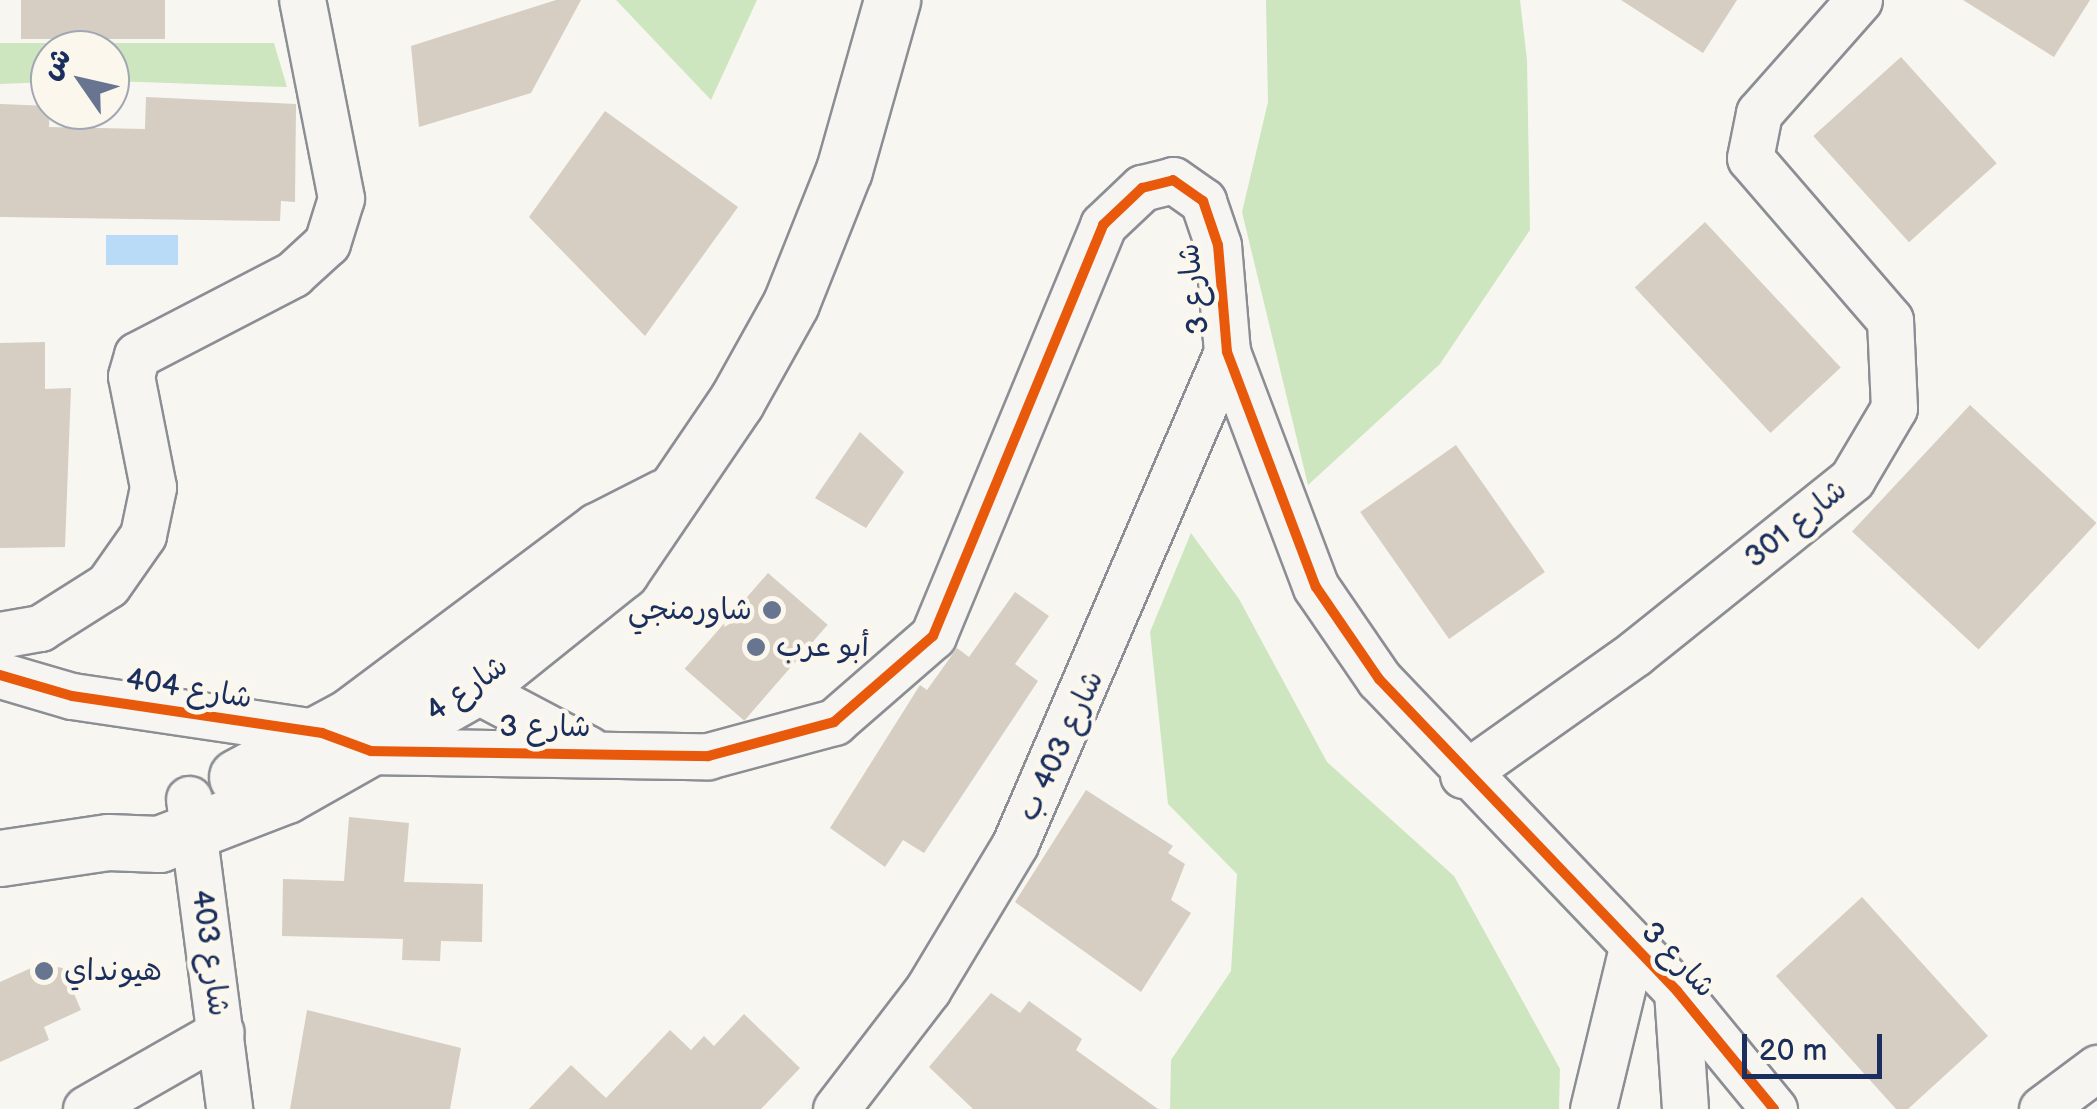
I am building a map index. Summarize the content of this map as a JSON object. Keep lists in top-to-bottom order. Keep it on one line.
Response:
{"streets":{"main road":["شارع 4"],"street":["شارع 3","شارع 301","شارع 404","شارع 403 ب","شارع 403"]},"crossings":[["شارع 3","شارع 301"],["شارع 3","شارع 404"],["شارع 3","شارع 4"],["شارع 3","شارع 403 ب"],["شارع 404","شارع 4"],["شارع 4","شارع 403"]],"places":["شاورمنجي","أبو عرب","هيونداي"],"scale_bar":"20 m","north":"top left"}
